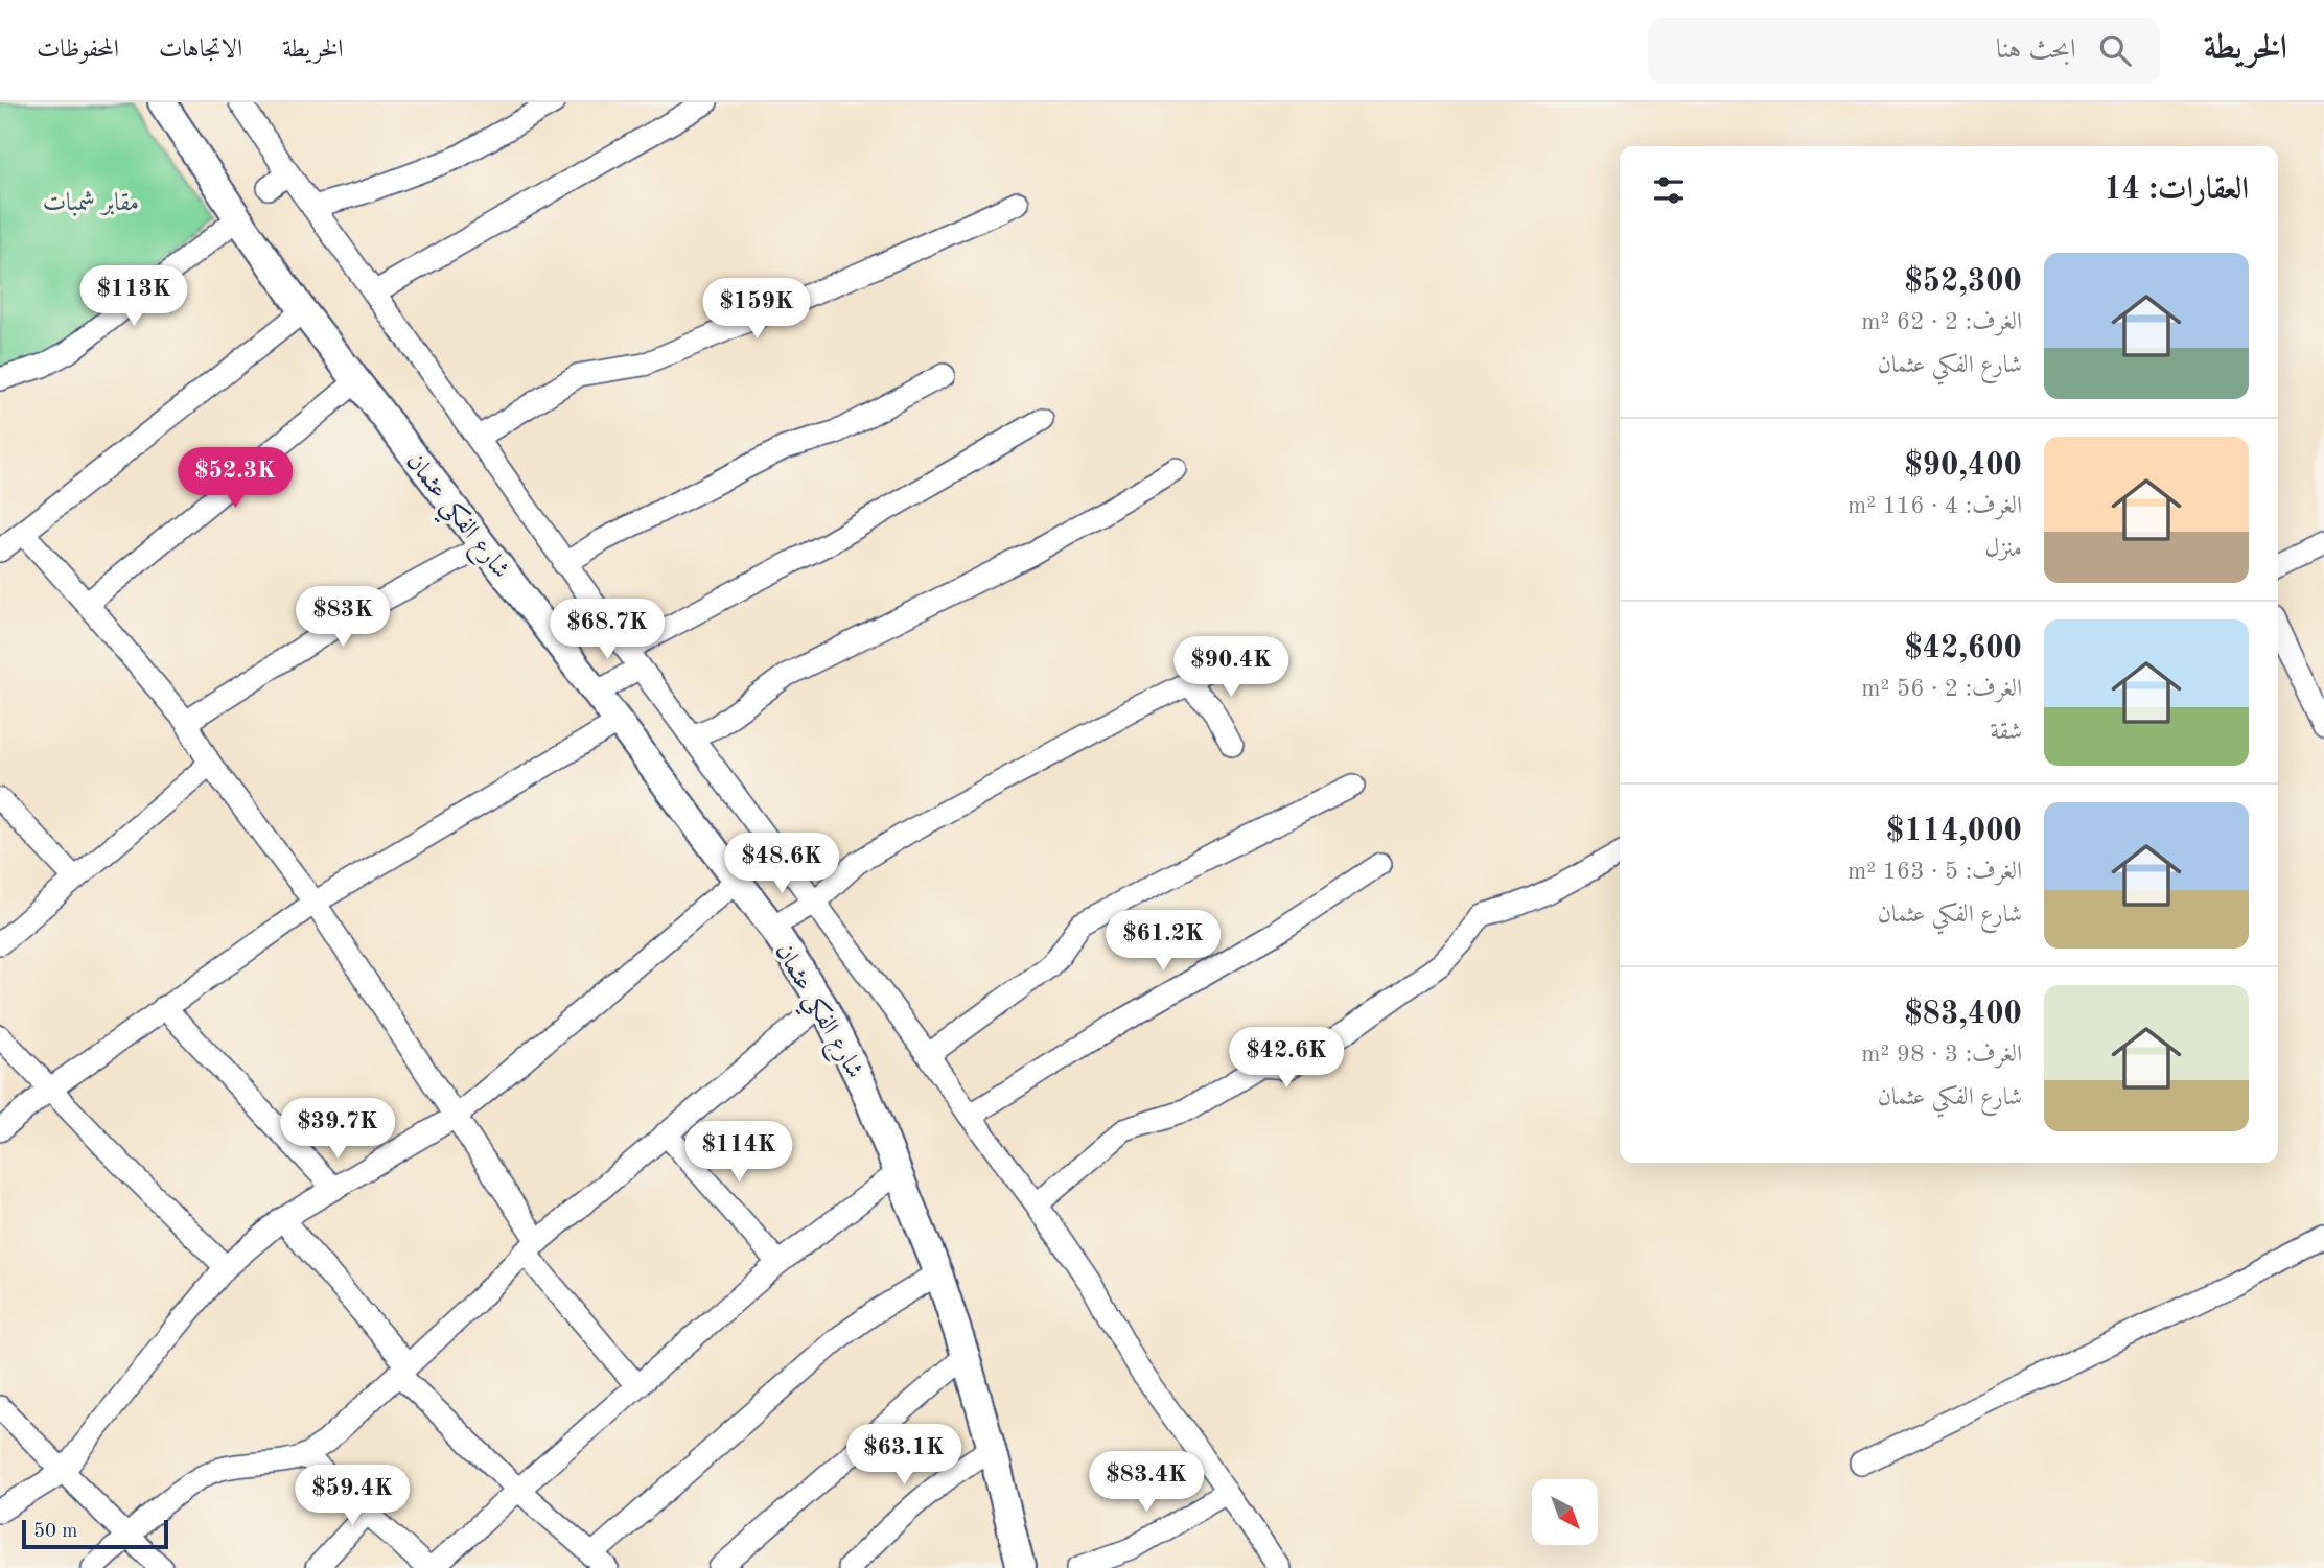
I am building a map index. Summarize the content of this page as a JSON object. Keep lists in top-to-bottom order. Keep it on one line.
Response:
{"streets":{"street":["شارع الفكي عثمان"]},"parks":["مقابر شمبات"],"scale_bar":"50 m","north":"bottom right","page":{"header":"الخريطة","search":"ابحث هنا","nav":["الخريطة","الاتجاهات","المحفوظات"],"heading":"العقارات: 14","list":[{"name":"$52,300","note":"الغرف: 2 · 62 m² · شارع الفكي عثمان"},{"name":"$90,400","note":"الغرف: 4 · 116 m² · منزل"},{"name":"$42,600","note":"الغرف: 2 · 56 m² · شقة"},{"name":"$114,000","note":"الغرف: 5 · 163 m² · شارع الفكي عثمان"},{"name":"$83,400","note":"الغرف: 3 · 98 m² · شارع الفكي عثمان"}],"price":["$113K","$159K","$52.3K","$83K","$68.7K","$90.4K","$48.6K","$61.2K","$42.6K","$39.7K","$114K","$63.1K","$83.4K","$59.4K"],"scale":"50 m"}}
